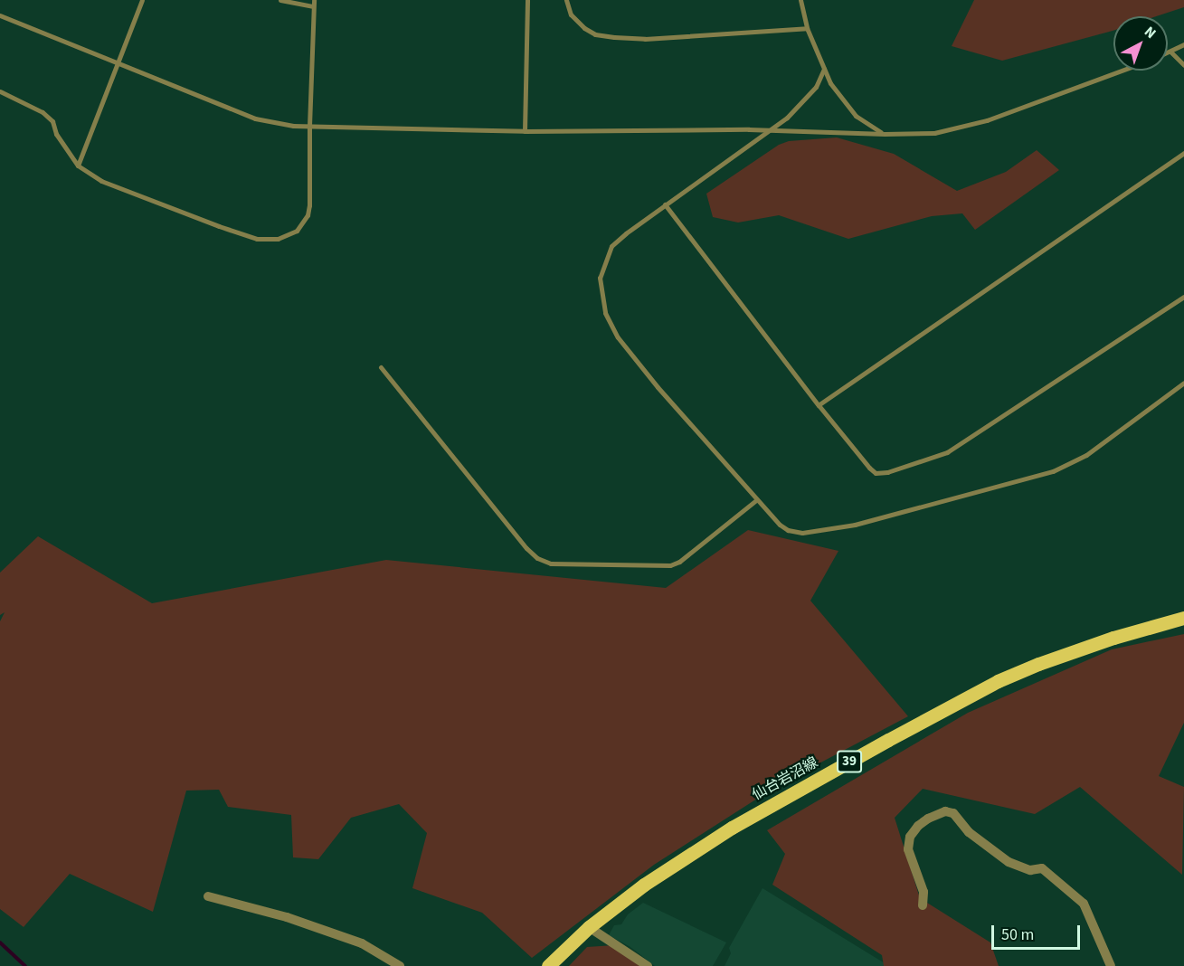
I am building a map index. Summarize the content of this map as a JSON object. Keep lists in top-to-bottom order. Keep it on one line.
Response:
{"streets":{"main road":["39","仙台岩沼線"]},"scale_bar":"50 m","north":"top right"}
